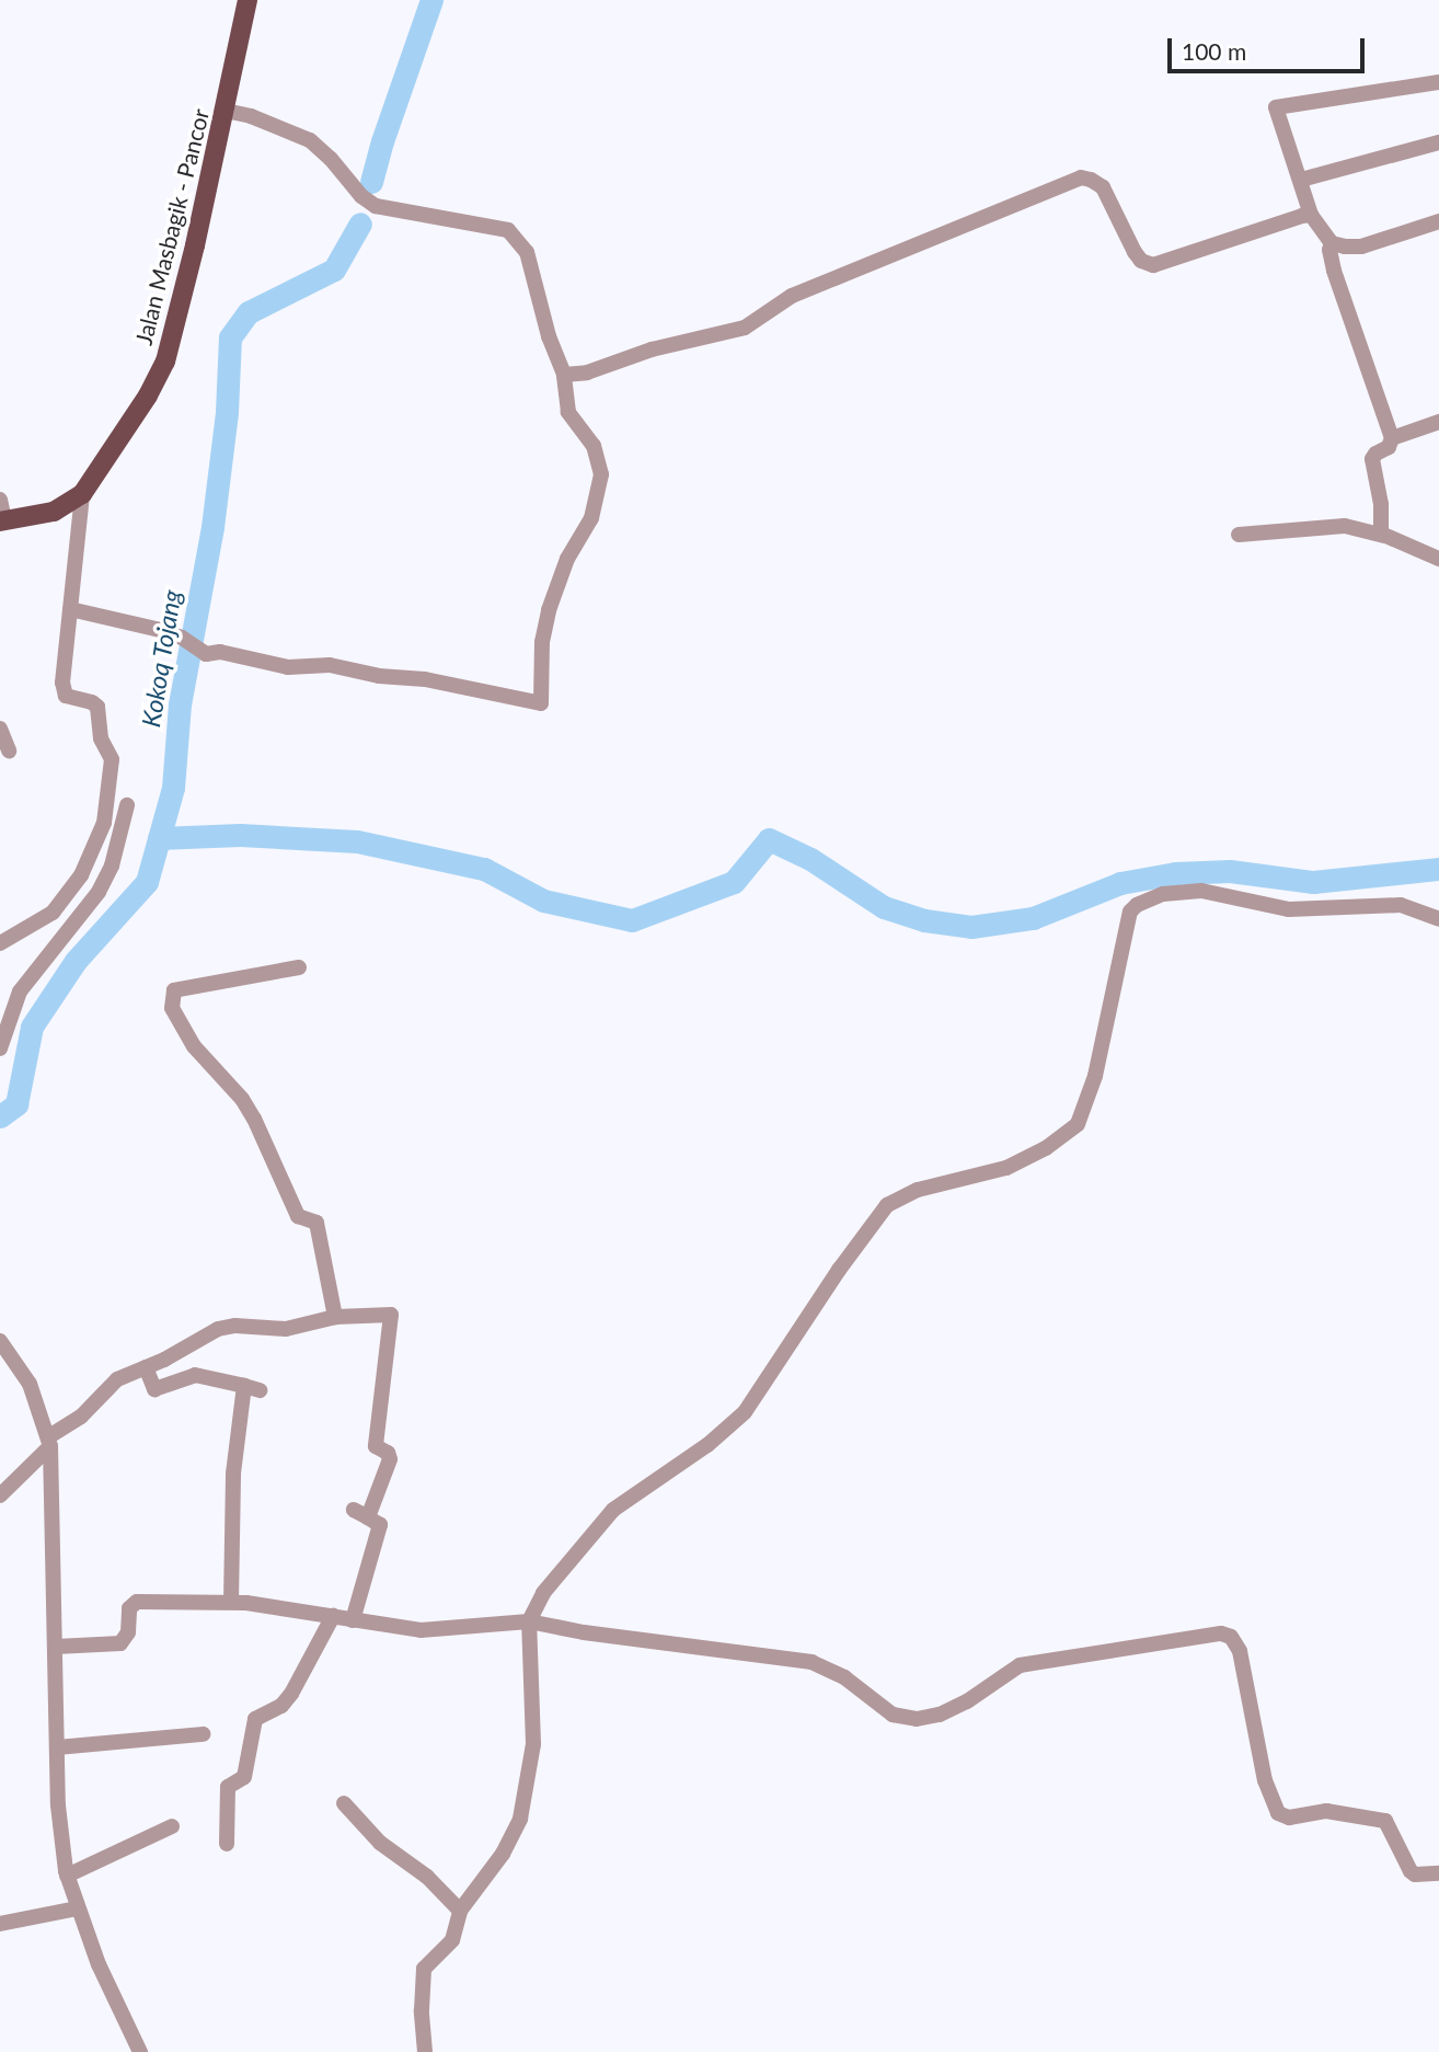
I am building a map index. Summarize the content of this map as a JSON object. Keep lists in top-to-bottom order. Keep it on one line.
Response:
{"streets":{"main road":["Jalan Masbagik - Pancor"]},"water":["Kokoq Tojang"],"scale_bar":"100 m"}
